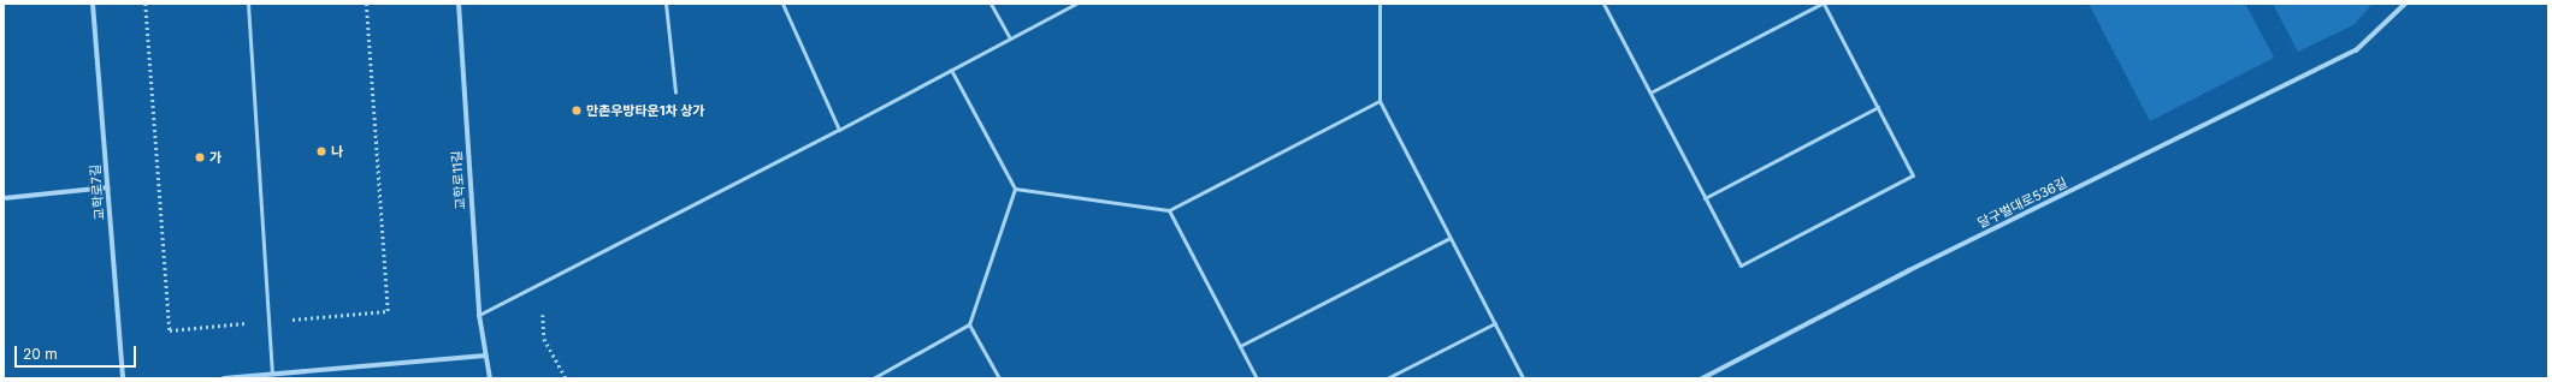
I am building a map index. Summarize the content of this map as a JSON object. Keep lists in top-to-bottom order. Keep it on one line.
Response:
{"streets":{"street":["교학로11길","교학로7길","달구벌대로536길"]},"places":["만촌우방타운1차 상가","나","가"],"scale_bar":"20 m"}
